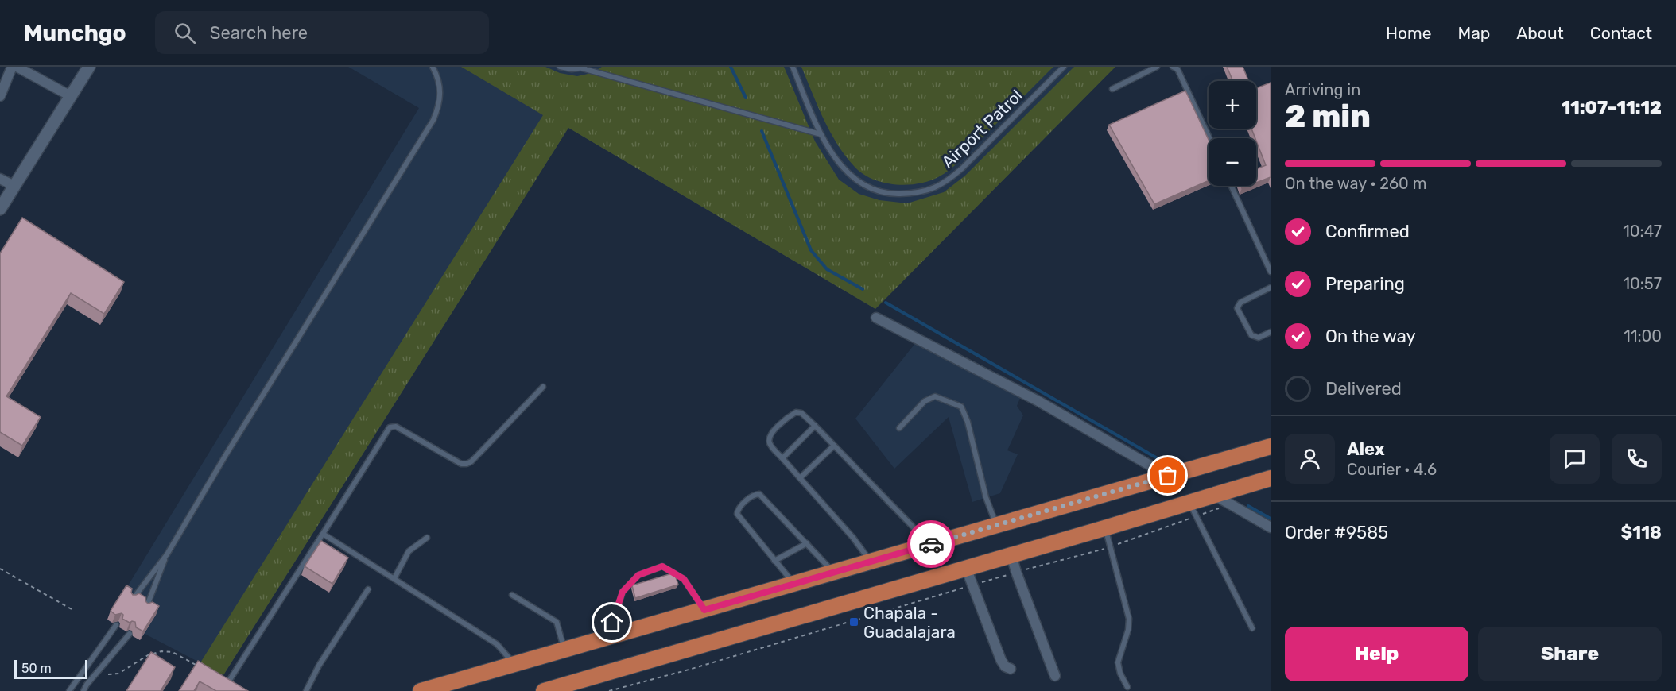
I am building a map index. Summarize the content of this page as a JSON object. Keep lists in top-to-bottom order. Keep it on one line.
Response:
{"streets":{"lane":["Airport Patrol"]},"places":{"transit":["Chapala - Guadalajara"]},"scale_bar":"50 m","page":{"header":"Munchgo","search":"Search here","nav":["Home","Map","About","Contact"],"heading":["2 min","Arriving in","11:07–11:12"],"panel":["Alex","Courier · 4.6","Order #9585","$118"],"map_buttons":["+","−"],"bar":"On the way · 260 m","list":[["Confirmed","10:47"],["Preparing","10:57"],["On the way","11:00"],"Delivered"],"buttons":["Help","Share"],"scale":"50 m"}}
